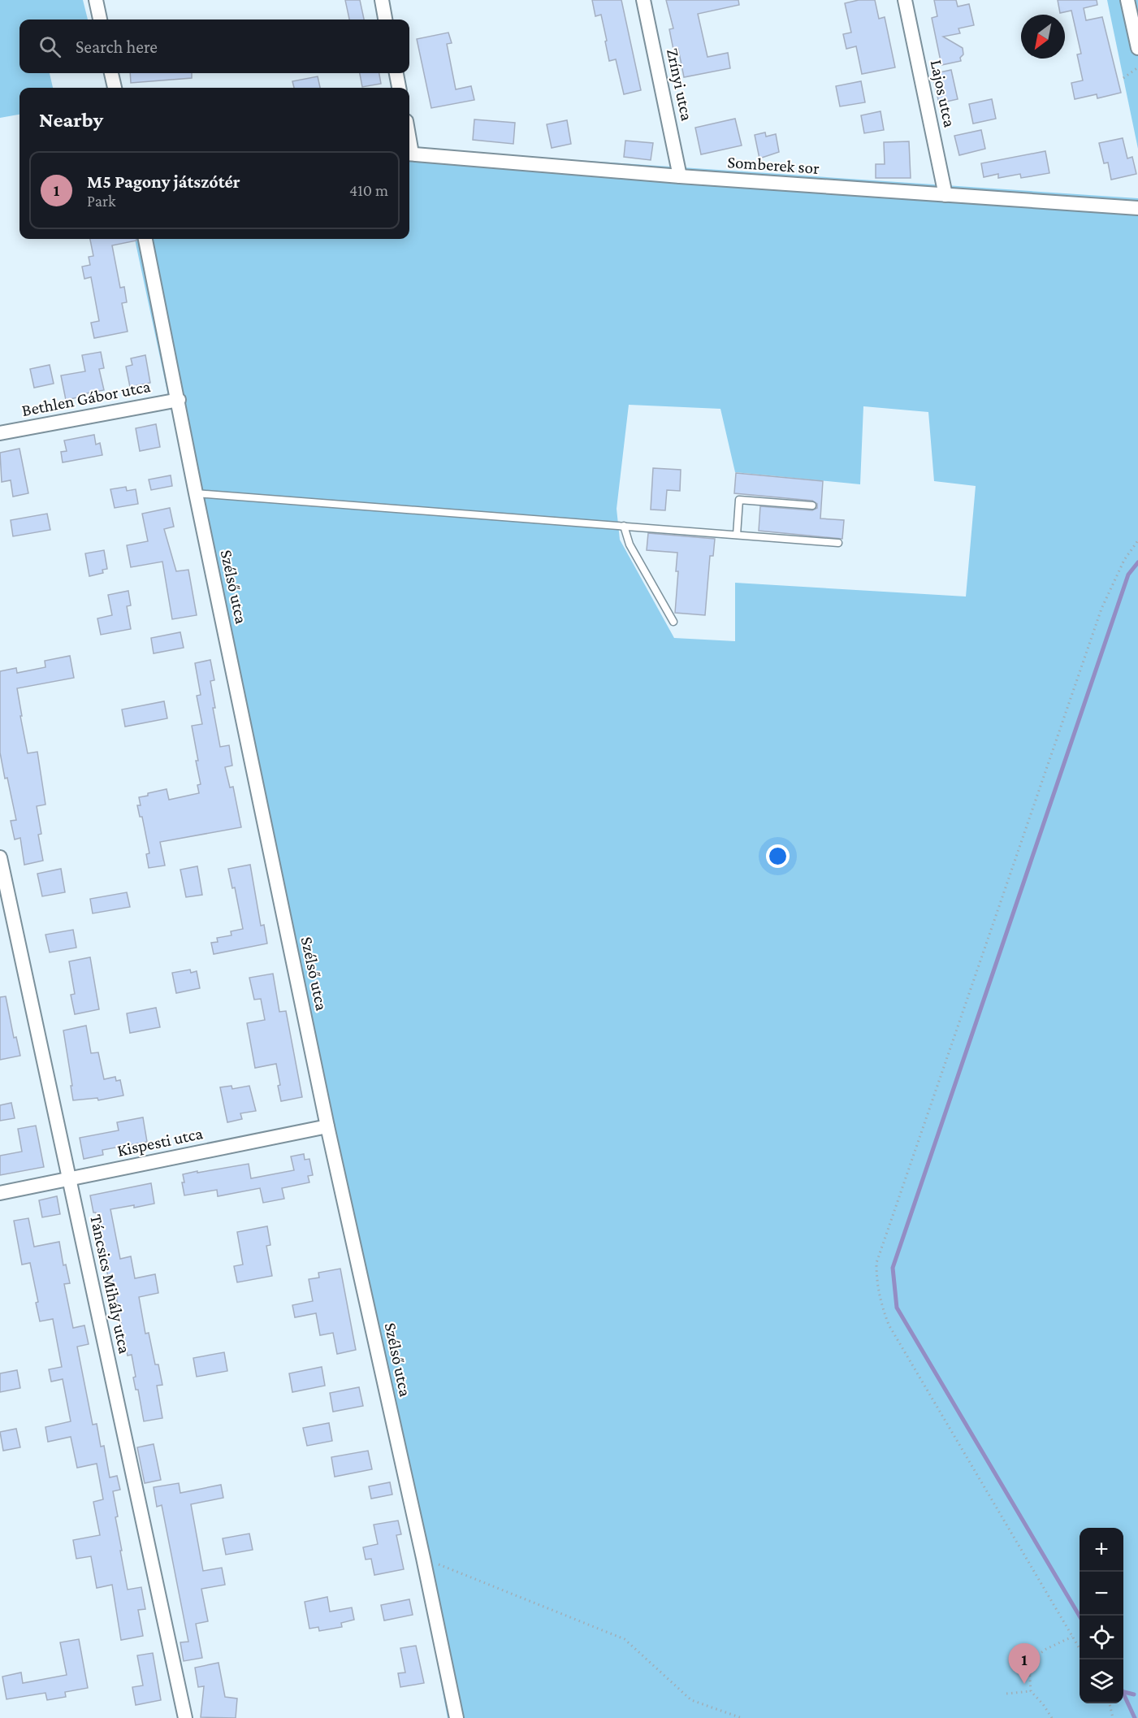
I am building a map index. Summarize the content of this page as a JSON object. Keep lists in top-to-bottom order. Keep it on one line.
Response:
{"streets":{"street":["Zrínyi utca","Lajos utca","Somberek sor","Bethlen Gábor utca","Szélső utca","Kispesti utca","Táncsics Mihály utca"]},"crossings":[["Zrínyi utca","Somberek sor"],["Lajos utca","Somberek sor"],["Bethlen Gábor utca","Szélső utca"],["Szélső utca","Kispesti utca"],["Kispesti utca","Táncsics Mihály utca"]],"north":"bottom left","page":{"search":"Search here","heading":"Nearby","list":[{"mark":"1","name":"M5 Pagony játszótér","note":"Park","value":"410 m"}],"map_buttons":["+","−"],"pins":"1"}}
